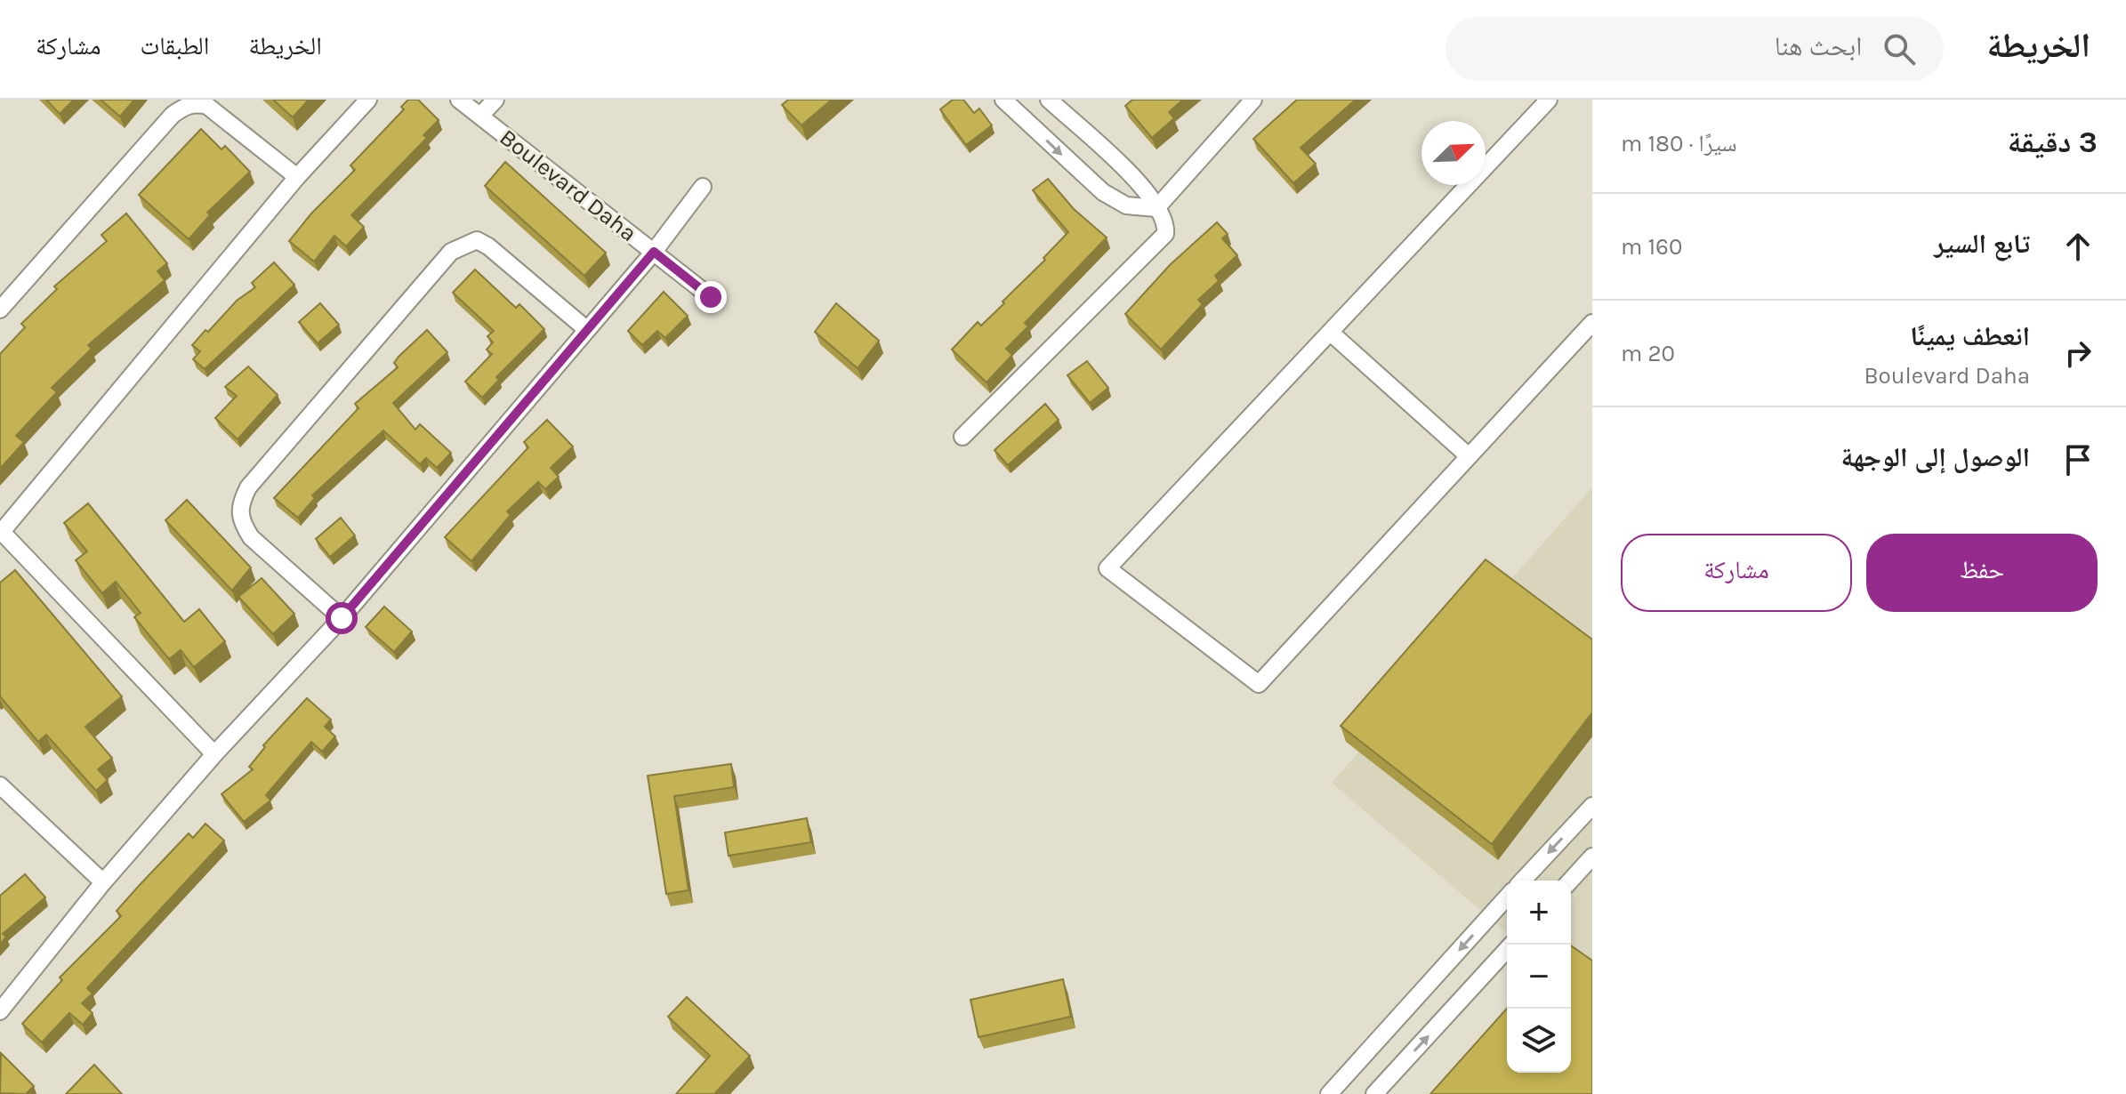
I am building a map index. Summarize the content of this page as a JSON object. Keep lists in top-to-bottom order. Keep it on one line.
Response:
{"streets":{"street":["Boulevard Daha"]},"north":"top right","page":{"header":"الخريطة","search":"ابحث هنا","nav":["الخريطة","الطبقات","مشاركة"],"heading":["3 دقيقة","سيرًا · 180 m"],"list":[["تابع السير","160 m"],["انعطف يمينًا","Boulevard Daha","20 m"],"الوصول إلى الوجهة"],"buttons":["حفظ","مشاركة"],"map_buttons":["+","−"]}}
